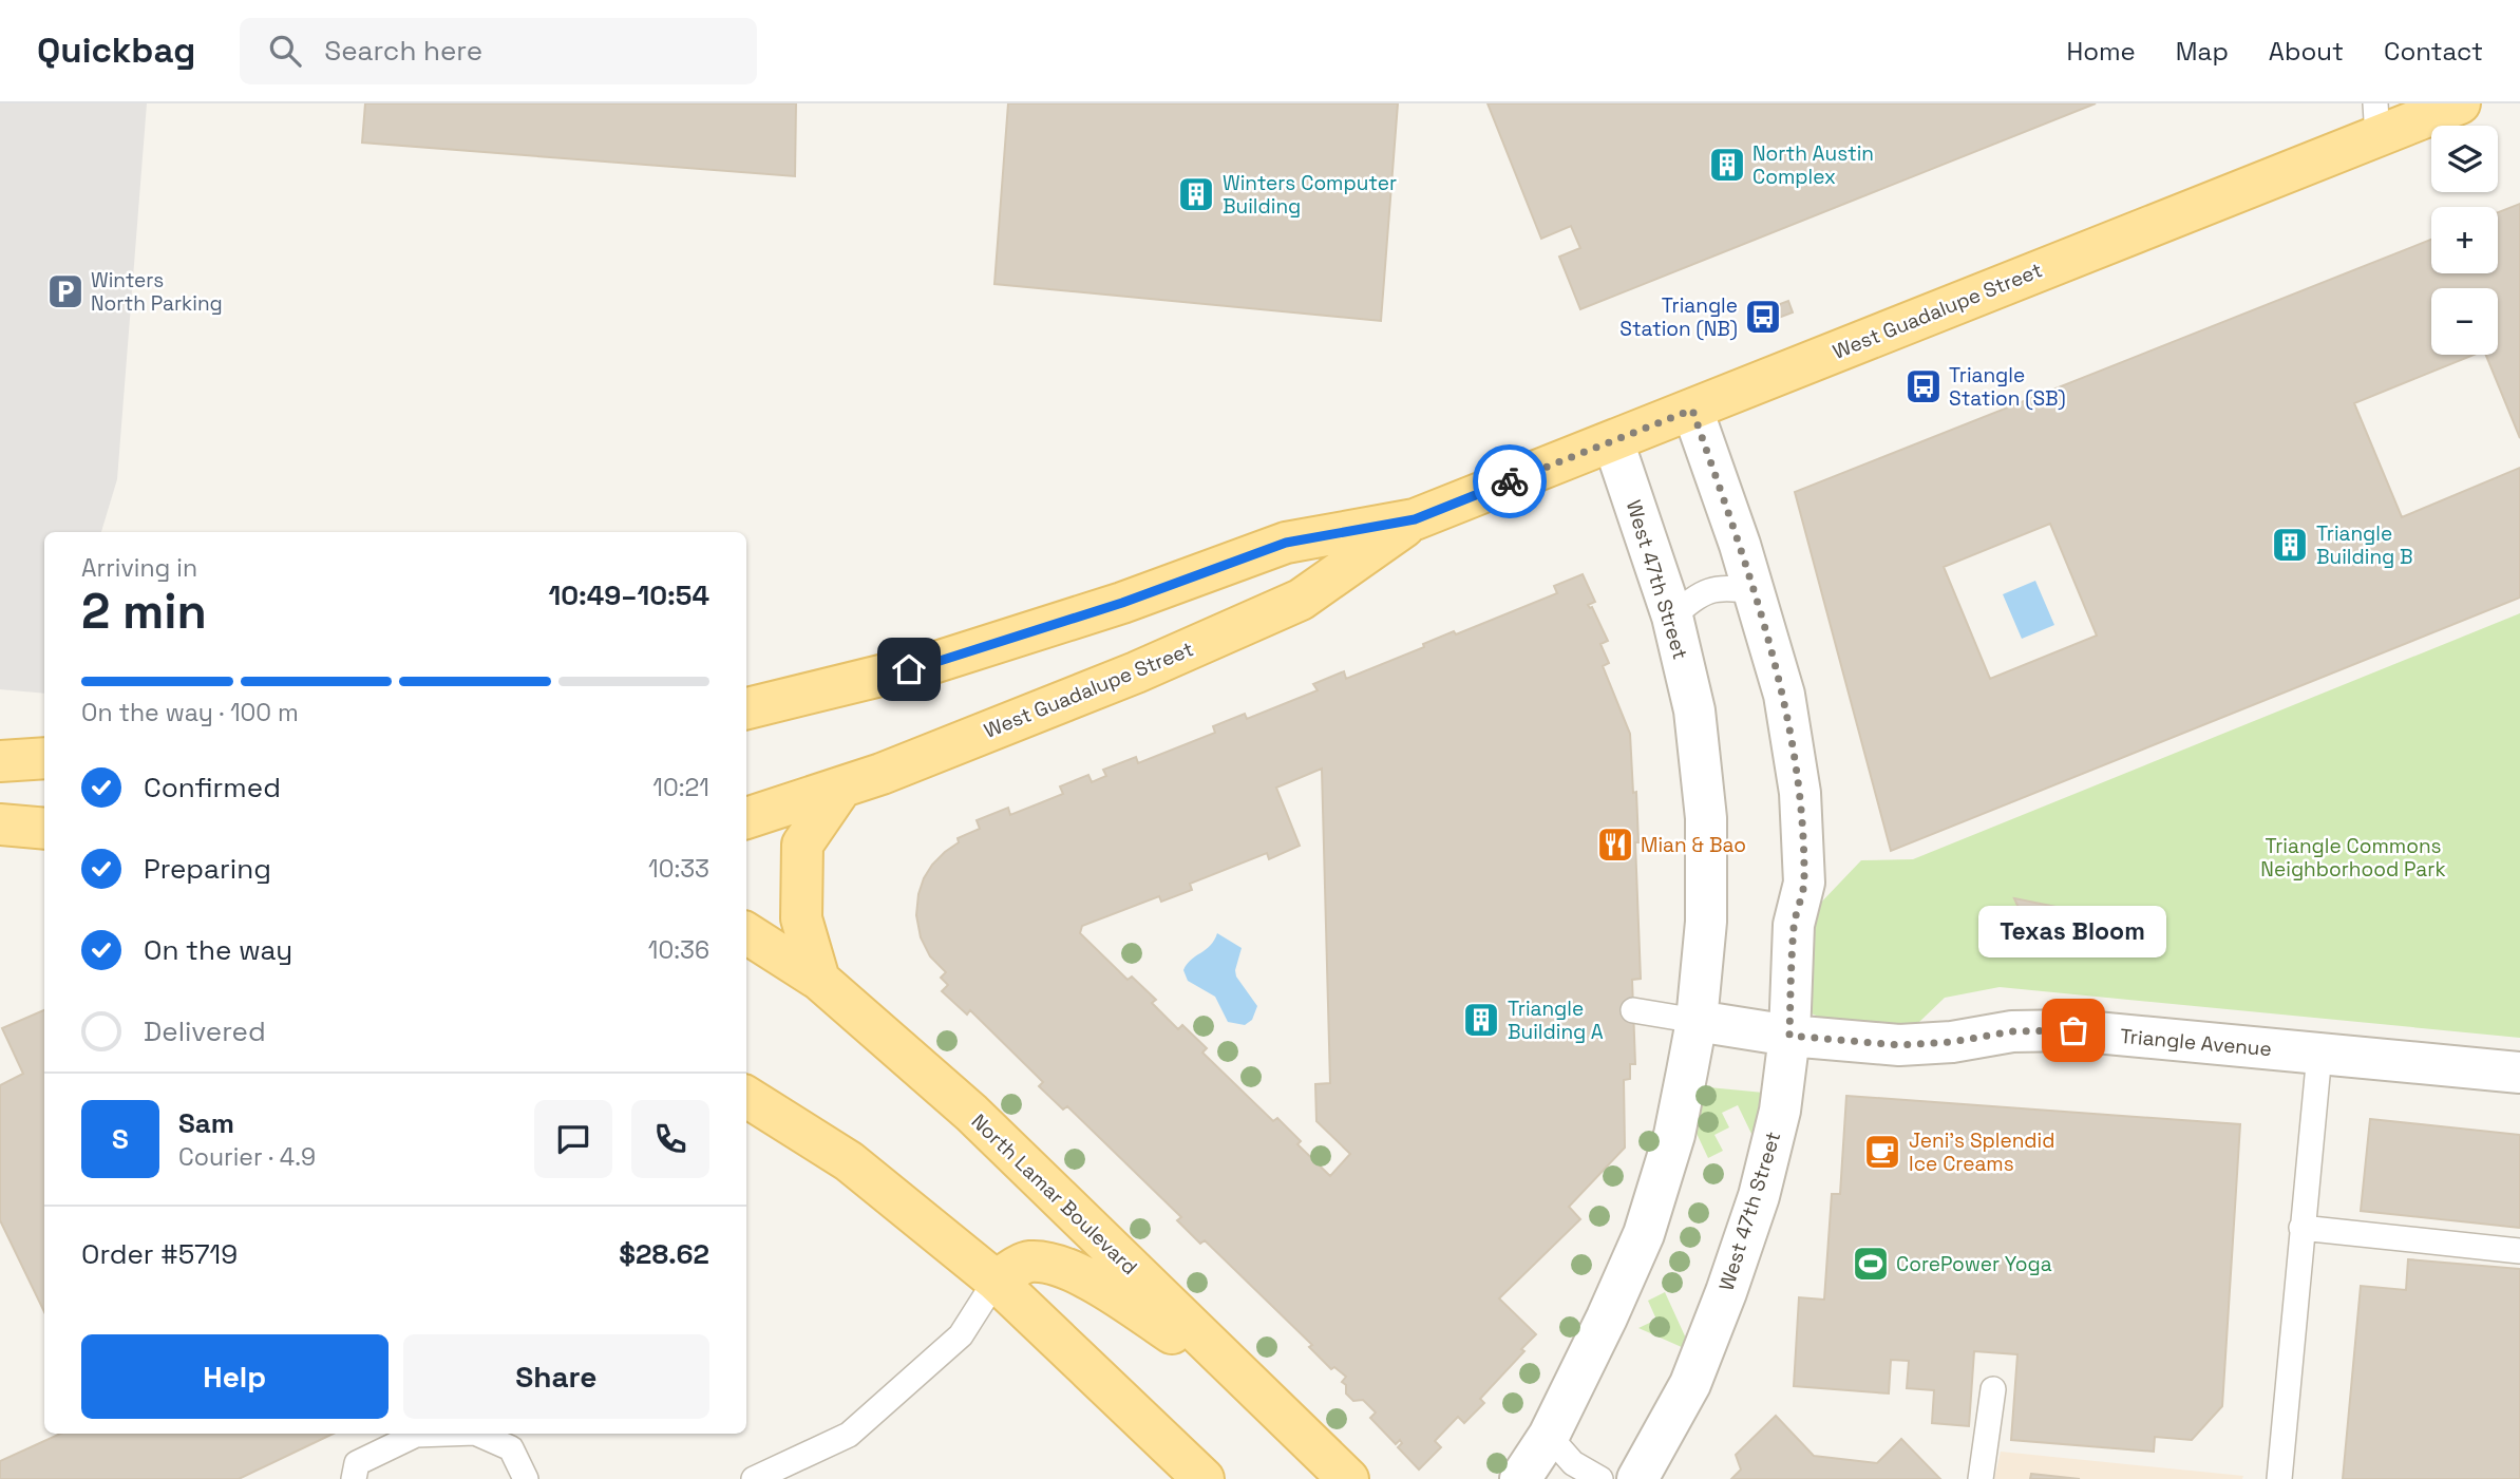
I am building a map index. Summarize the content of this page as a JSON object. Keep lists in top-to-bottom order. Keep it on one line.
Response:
{"streets":{"main road":["West Guadalupe Street","North Lamar Boulevard"],"street":["West 47th Street","Triangle Avenue"]},"crossings":[["West Guadalupe Street","West 47th Street"],["West 47th Street","Triangle Avenue"]],"parks":["Triangle Commons Neighborhood Park"],"places":{"building":["North Austin Complex","Winters Computer Building","Triangle Building B","Triangle Building A"],"parking":["Winters North Parking"],"bus stop":["Triangle Station (NB)","Triangle Station (SB)"],"restaurant":["Mian & Bao"],"other":["Texas Bloom"],"cafe":["Jeni's Splendid Ice Creams"],"sports":["CorePower Yoga"]},"page":{"header":"Quickbag","search":"Search here","nav":["Home","Map","About","Contact"],"map_buttons":["+","−"],"heading":["2 min","Arriving in","10:49–10:54"],"panel":["Sam","Courier · 4.9","Order #5719","$28.62"],"bar":"On the way · 100 m","list":[["Confirmed","10:21"],["Preparing","10:33"],["On the way","10:36"],"Delivered"],"bubble":"Texas Bloom","round":"S","buttons":["Help","Share"]}}
